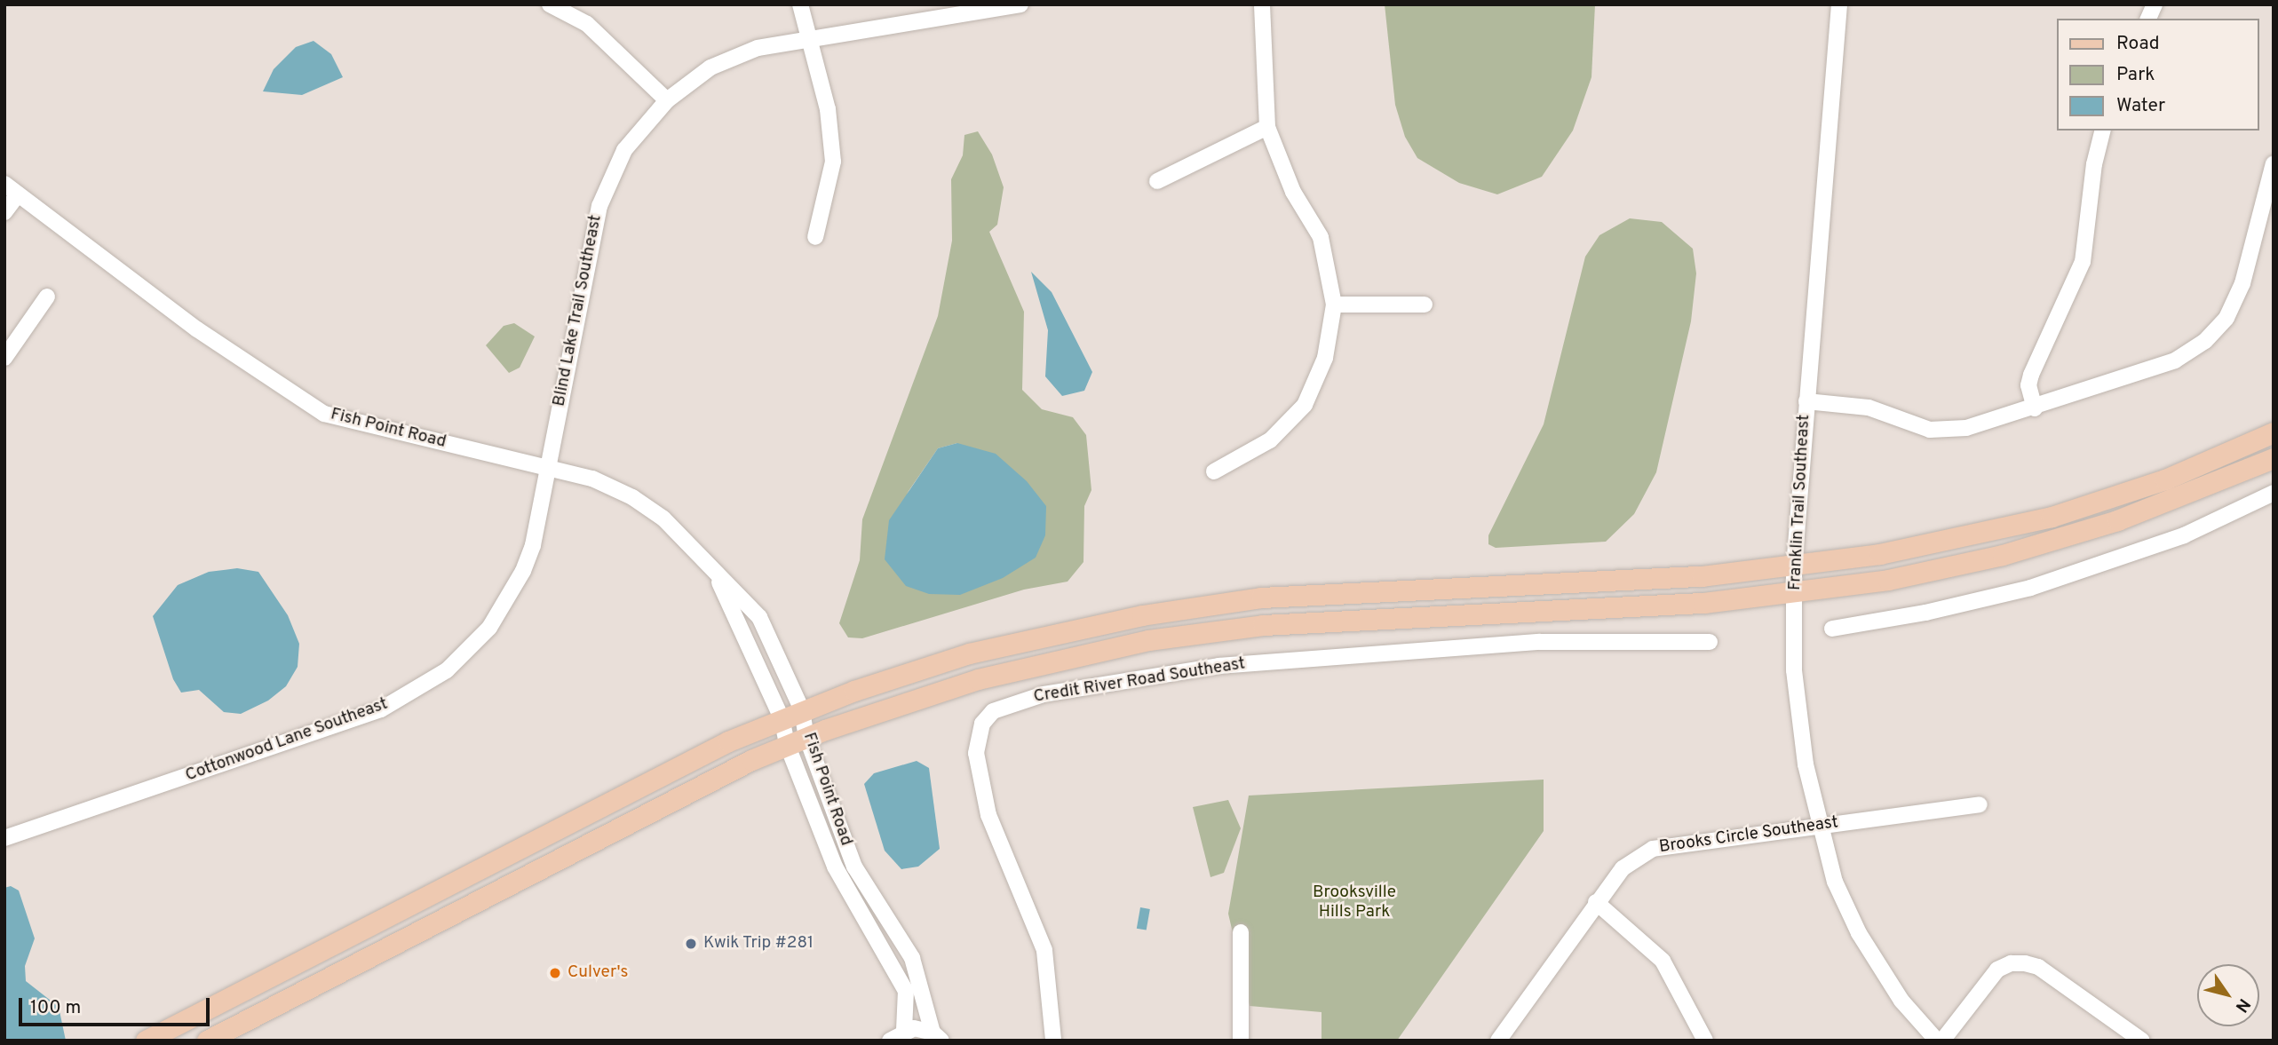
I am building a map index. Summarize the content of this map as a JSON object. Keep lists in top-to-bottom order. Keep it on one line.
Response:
{"streets":{"street":["Blind Lake Trail Southeast","Fish Point Road","Franklin Trail Southeast","Credit River Road Southeast","Cottonwood Lane Southeast","Brooks Circle Southeast"]},"crossings":[["Blind Lake Trail Southeast","Fish Point Road"],["Blind Lake Trail Southeast","Cottonwood Lane Southeast"],["Fish Point Road","Cottonwood Lane Southeast"],["Franklin Trail Southeast","Brooks Circle Southeast"]],"parks":["Brooksville Hills Park"],"places":["Kwik Trip #281","Culver's"],"legend":["Road","Park","Water"],"scale_bar":"100 m","north":"bottom right"}
